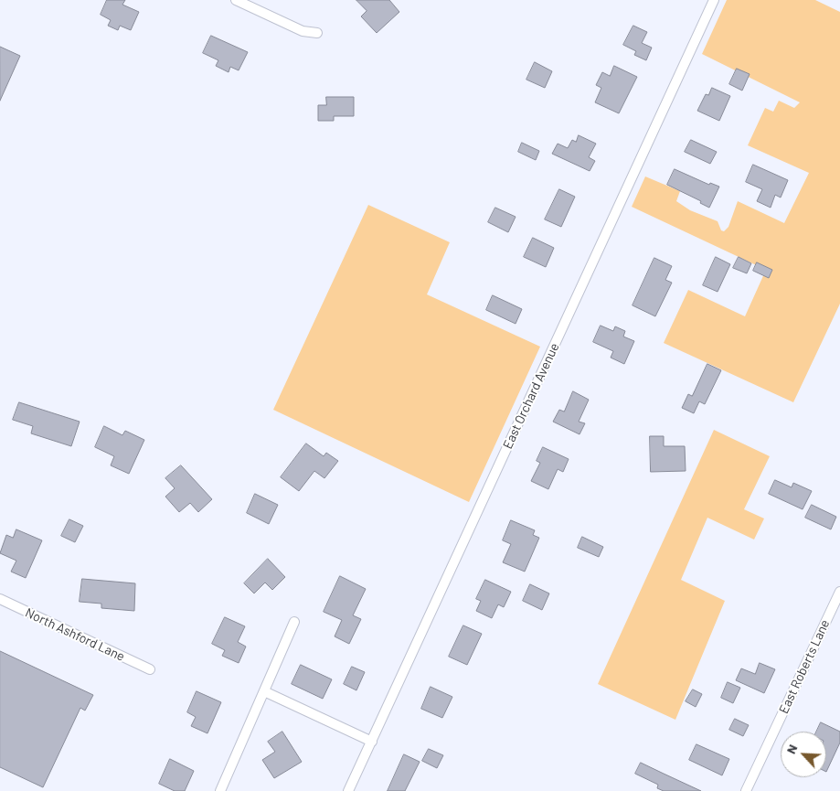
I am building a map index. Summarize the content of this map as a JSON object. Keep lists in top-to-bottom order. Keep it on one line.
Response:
{"streets":{"street":["East Orchard Avenue","North Ashford Lane","East Roberts Lane"]},"north":"top left"}
